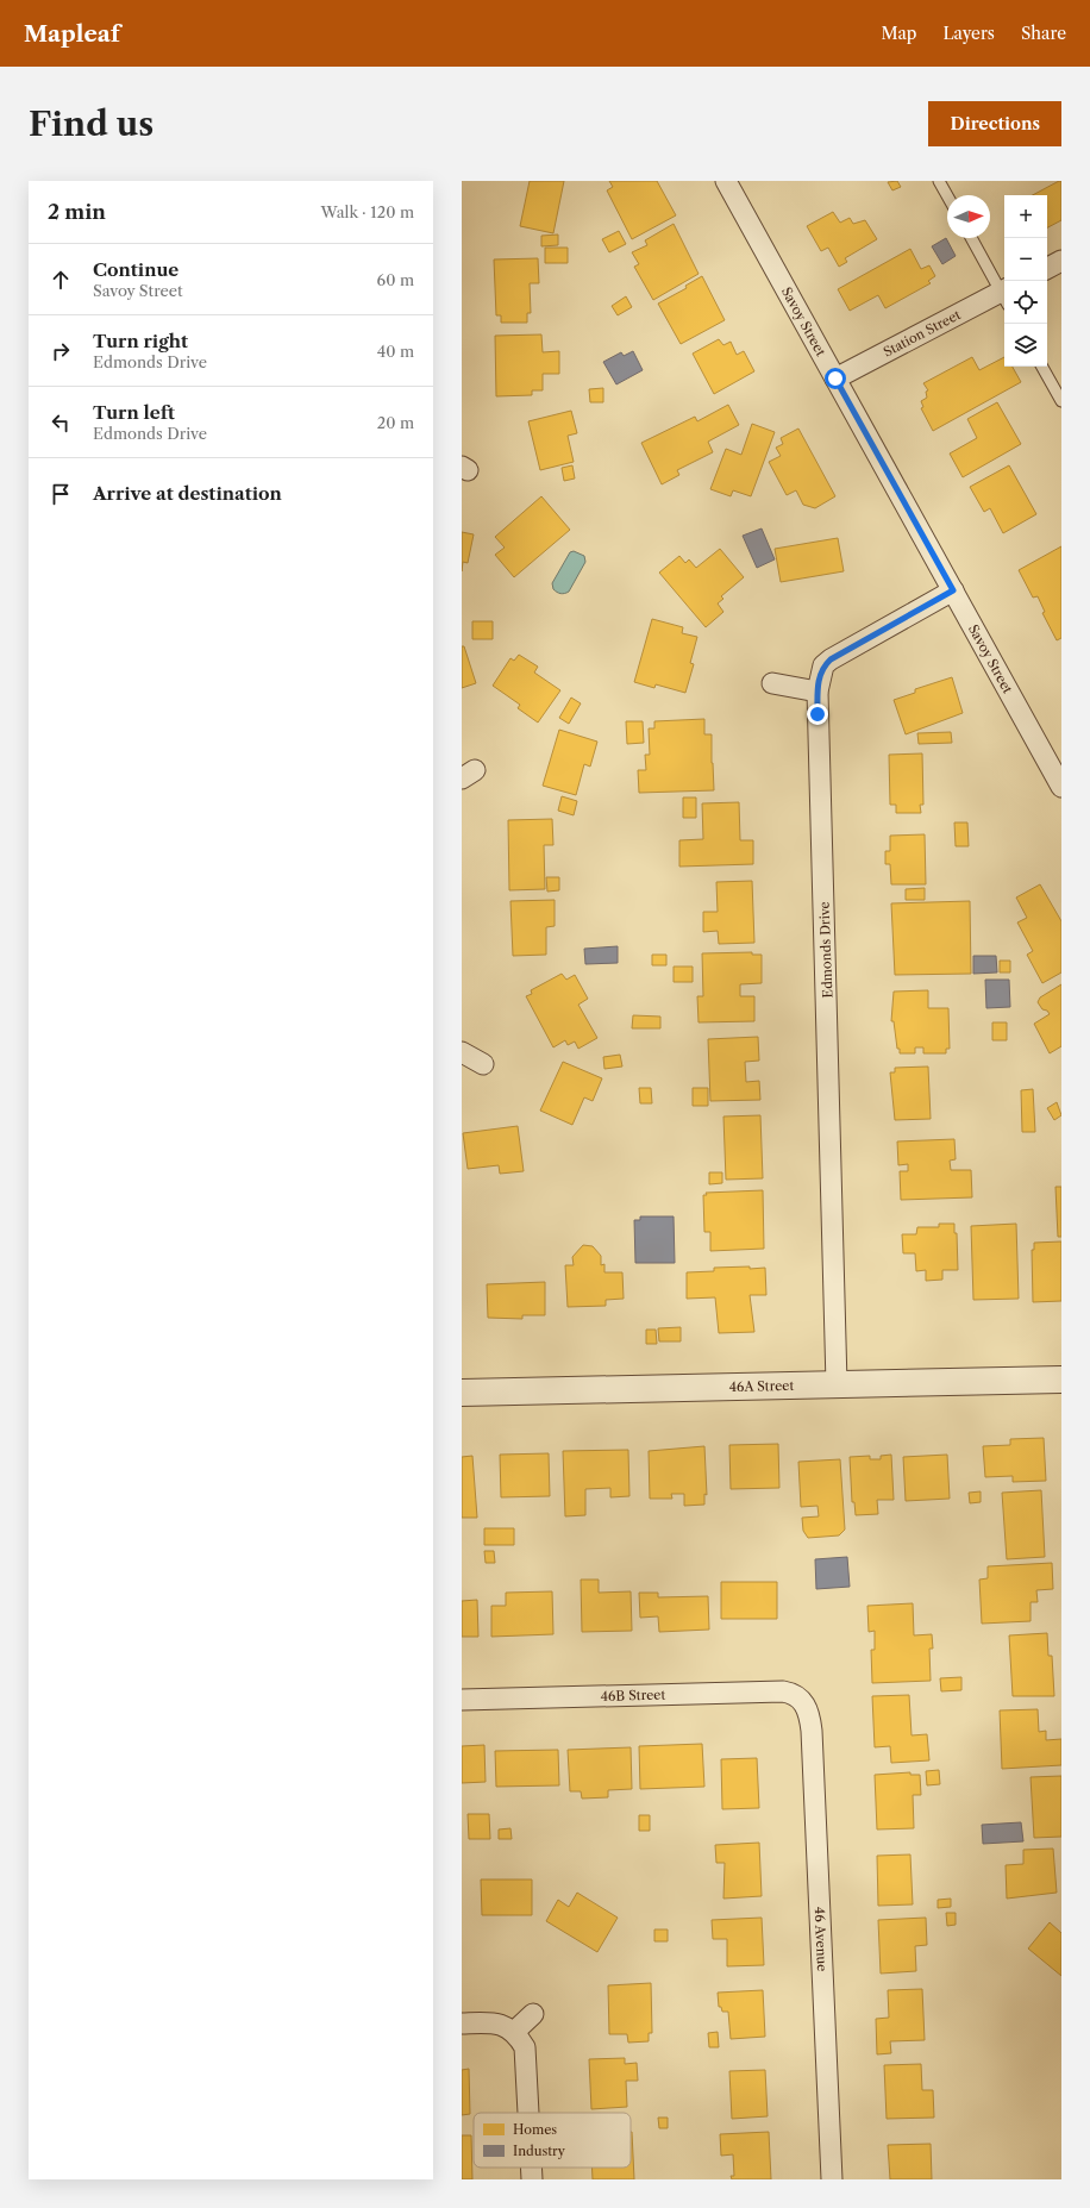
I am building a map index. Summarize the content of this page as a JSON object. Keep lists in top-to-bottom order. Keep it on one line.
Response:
{"streets":{"street":["Savoy Street","Station Street","Edmonds Drive","46A Street","46B Street","46 Avenue"]},"crossings":[["Savoy Street","Station Street"],["Savoy Street","Edmonds Drive"],["Edmonds Drive","46A Street"],["46B Street","46 Avenue"]],"legend":["Homes","Industry"],"north":"right","page":{"header":"Mapleaf","nav":["Map","Layers","Share"],"buttons":"Directions","title":"Find us","heading":["2 min","Walk · 120 m"],"map_buttons":["+","−"],"list":[["Continue","Savoy Street","60 m"],["Turn right","Edmonds Drive","40 m"],["Turn left","Edmonds Drive","20 m"],"Arrive at destination"]}}
